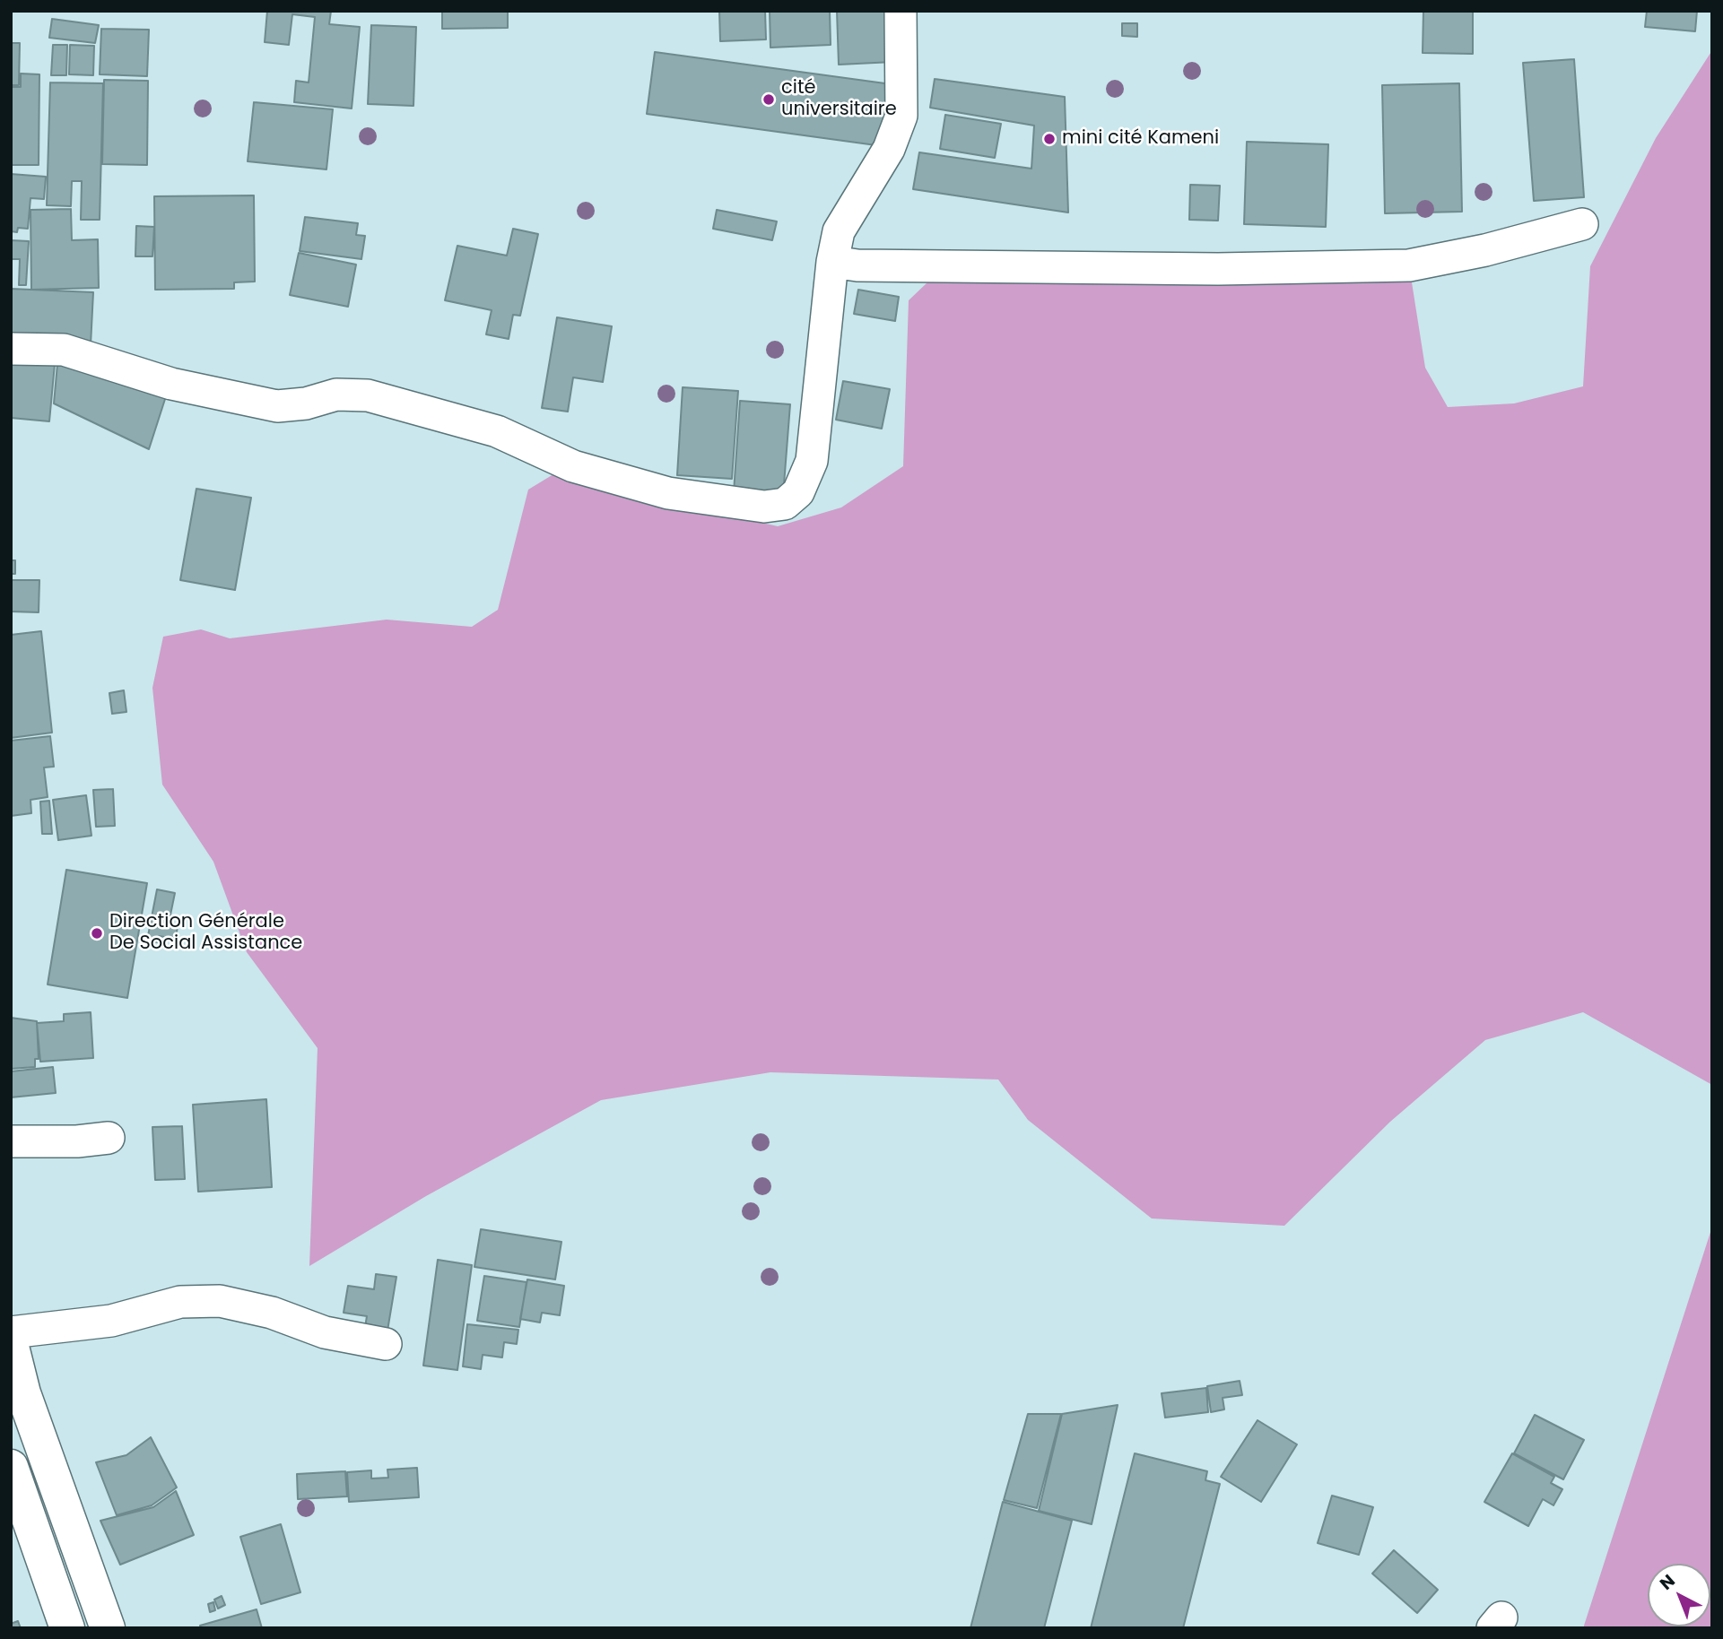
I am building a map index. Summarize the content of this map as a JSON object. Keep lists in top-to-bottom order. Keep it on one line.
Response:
{"places":["cité universitaire","mini cité Kameni","Direction Générale De Social Assistance"],"north":"top left"}
